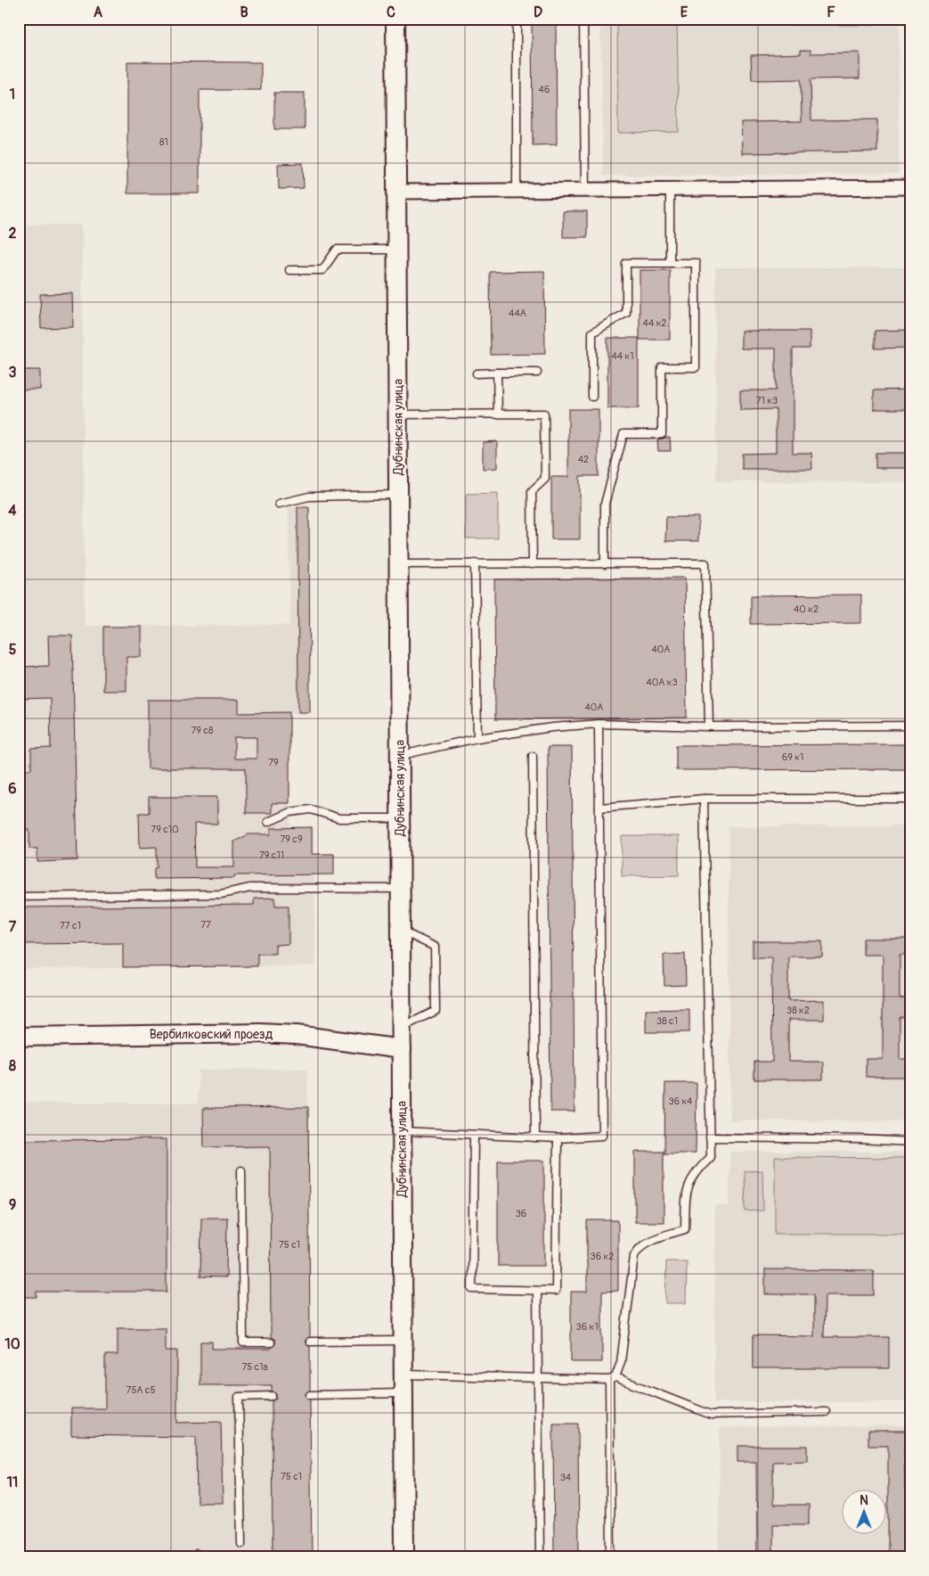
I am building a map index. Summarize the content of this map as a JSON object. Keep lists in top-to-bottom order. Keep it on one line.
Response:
{"streets":{"street":["Дубнинская улица","Вербилковский проезд"]},"crossings":[["Дубнинская улица","Вербилковский проезд"]],"house_numbers":["46","81","44А","44 к2","44 к1","71 к3","42","40 к2","40А","40А к3","40А","79 с8","69 к1","79","79 с10","79 с9","79 с11","77","77 с1","38 к2","38 с1","36 к4","36","75 с1","36 к2","36 к1","75 c1a","75А с5","75 c1","34"],"north":"top","grid":{"columns":["A","B","C","D","E","F"],"rows":["1","2","3","4","5","6","7","8","9","10","11"]}}
